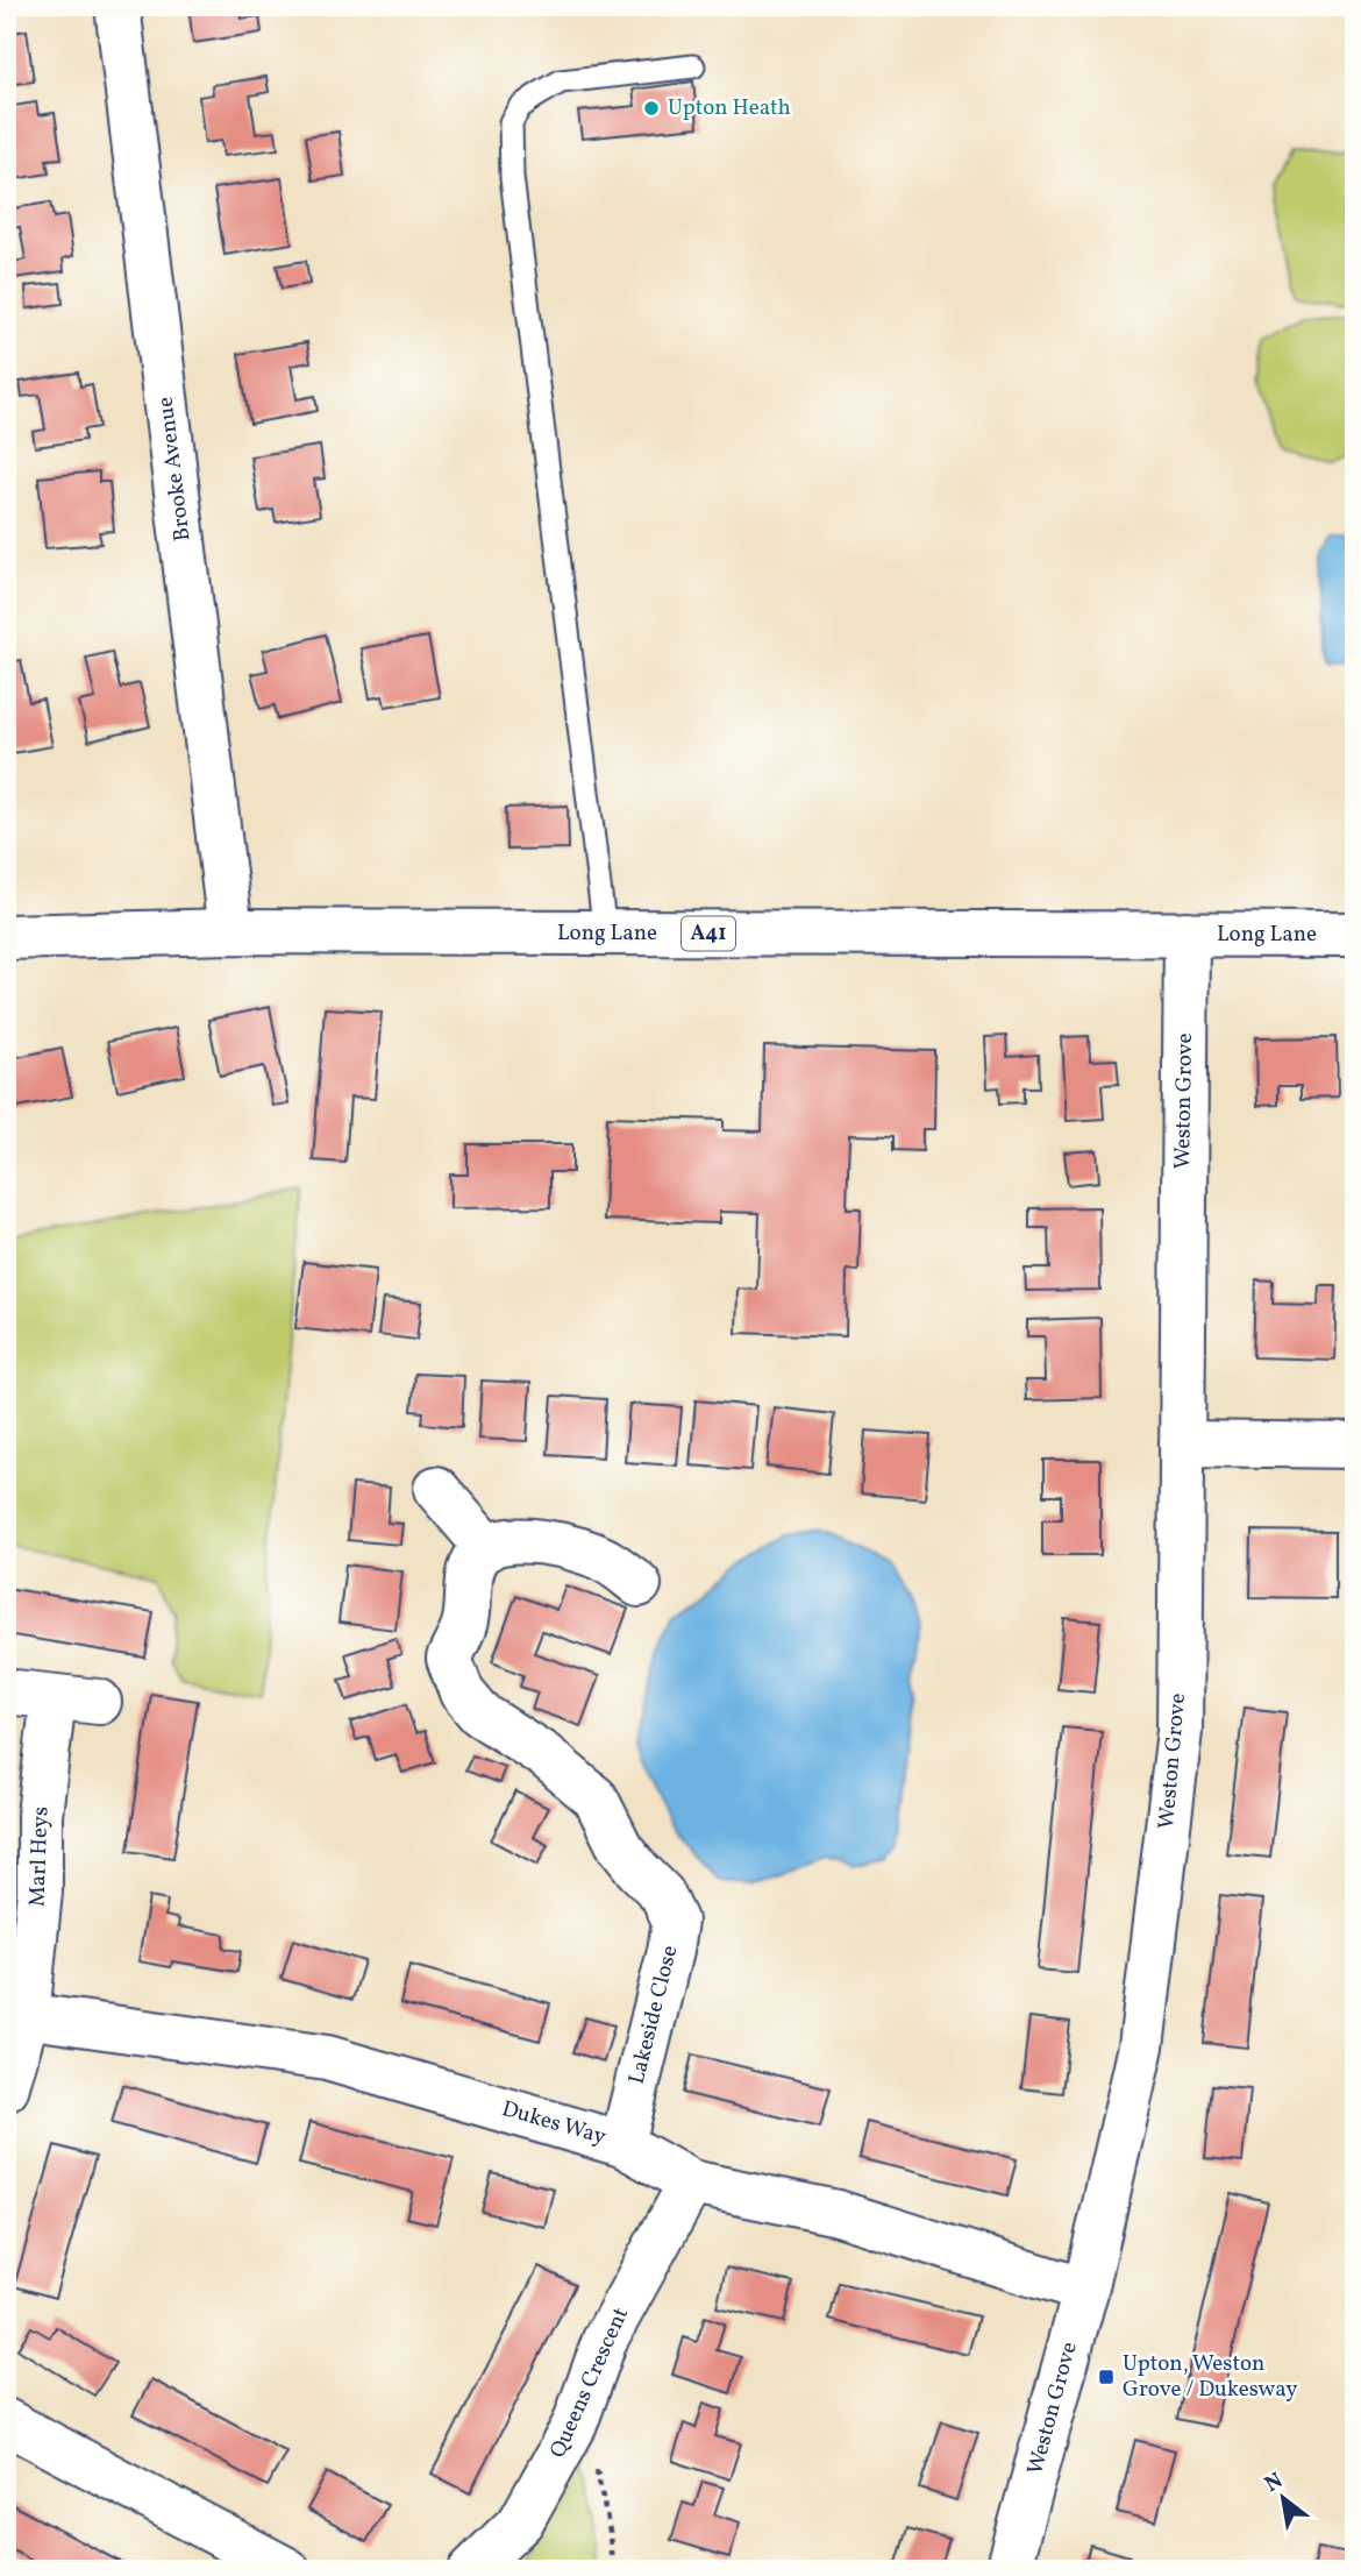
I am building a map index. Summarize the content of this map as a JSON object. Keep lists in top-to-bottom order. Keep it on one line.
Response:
{"streets":{"main road":["Brooke Avenue","Long Lane","A41","Weston Grove","Marl Heys","Lakeside Close","Dukes Way","Queens Crescent"]},"crossings":[["Brooke Avenue","Long Lane"],["Long Lane","Weston Grove"],["Weston Grove","Dukes Way"],["Marl Heys","Dukes Way"],["Lakeside Close","Dukes Way"],["Dukes Way","Queens Crescent"]],"places":{"other":["Upton Heath"],"transit":["Upton, Weston Grove / Dukesway"]},"north":"top left"}
